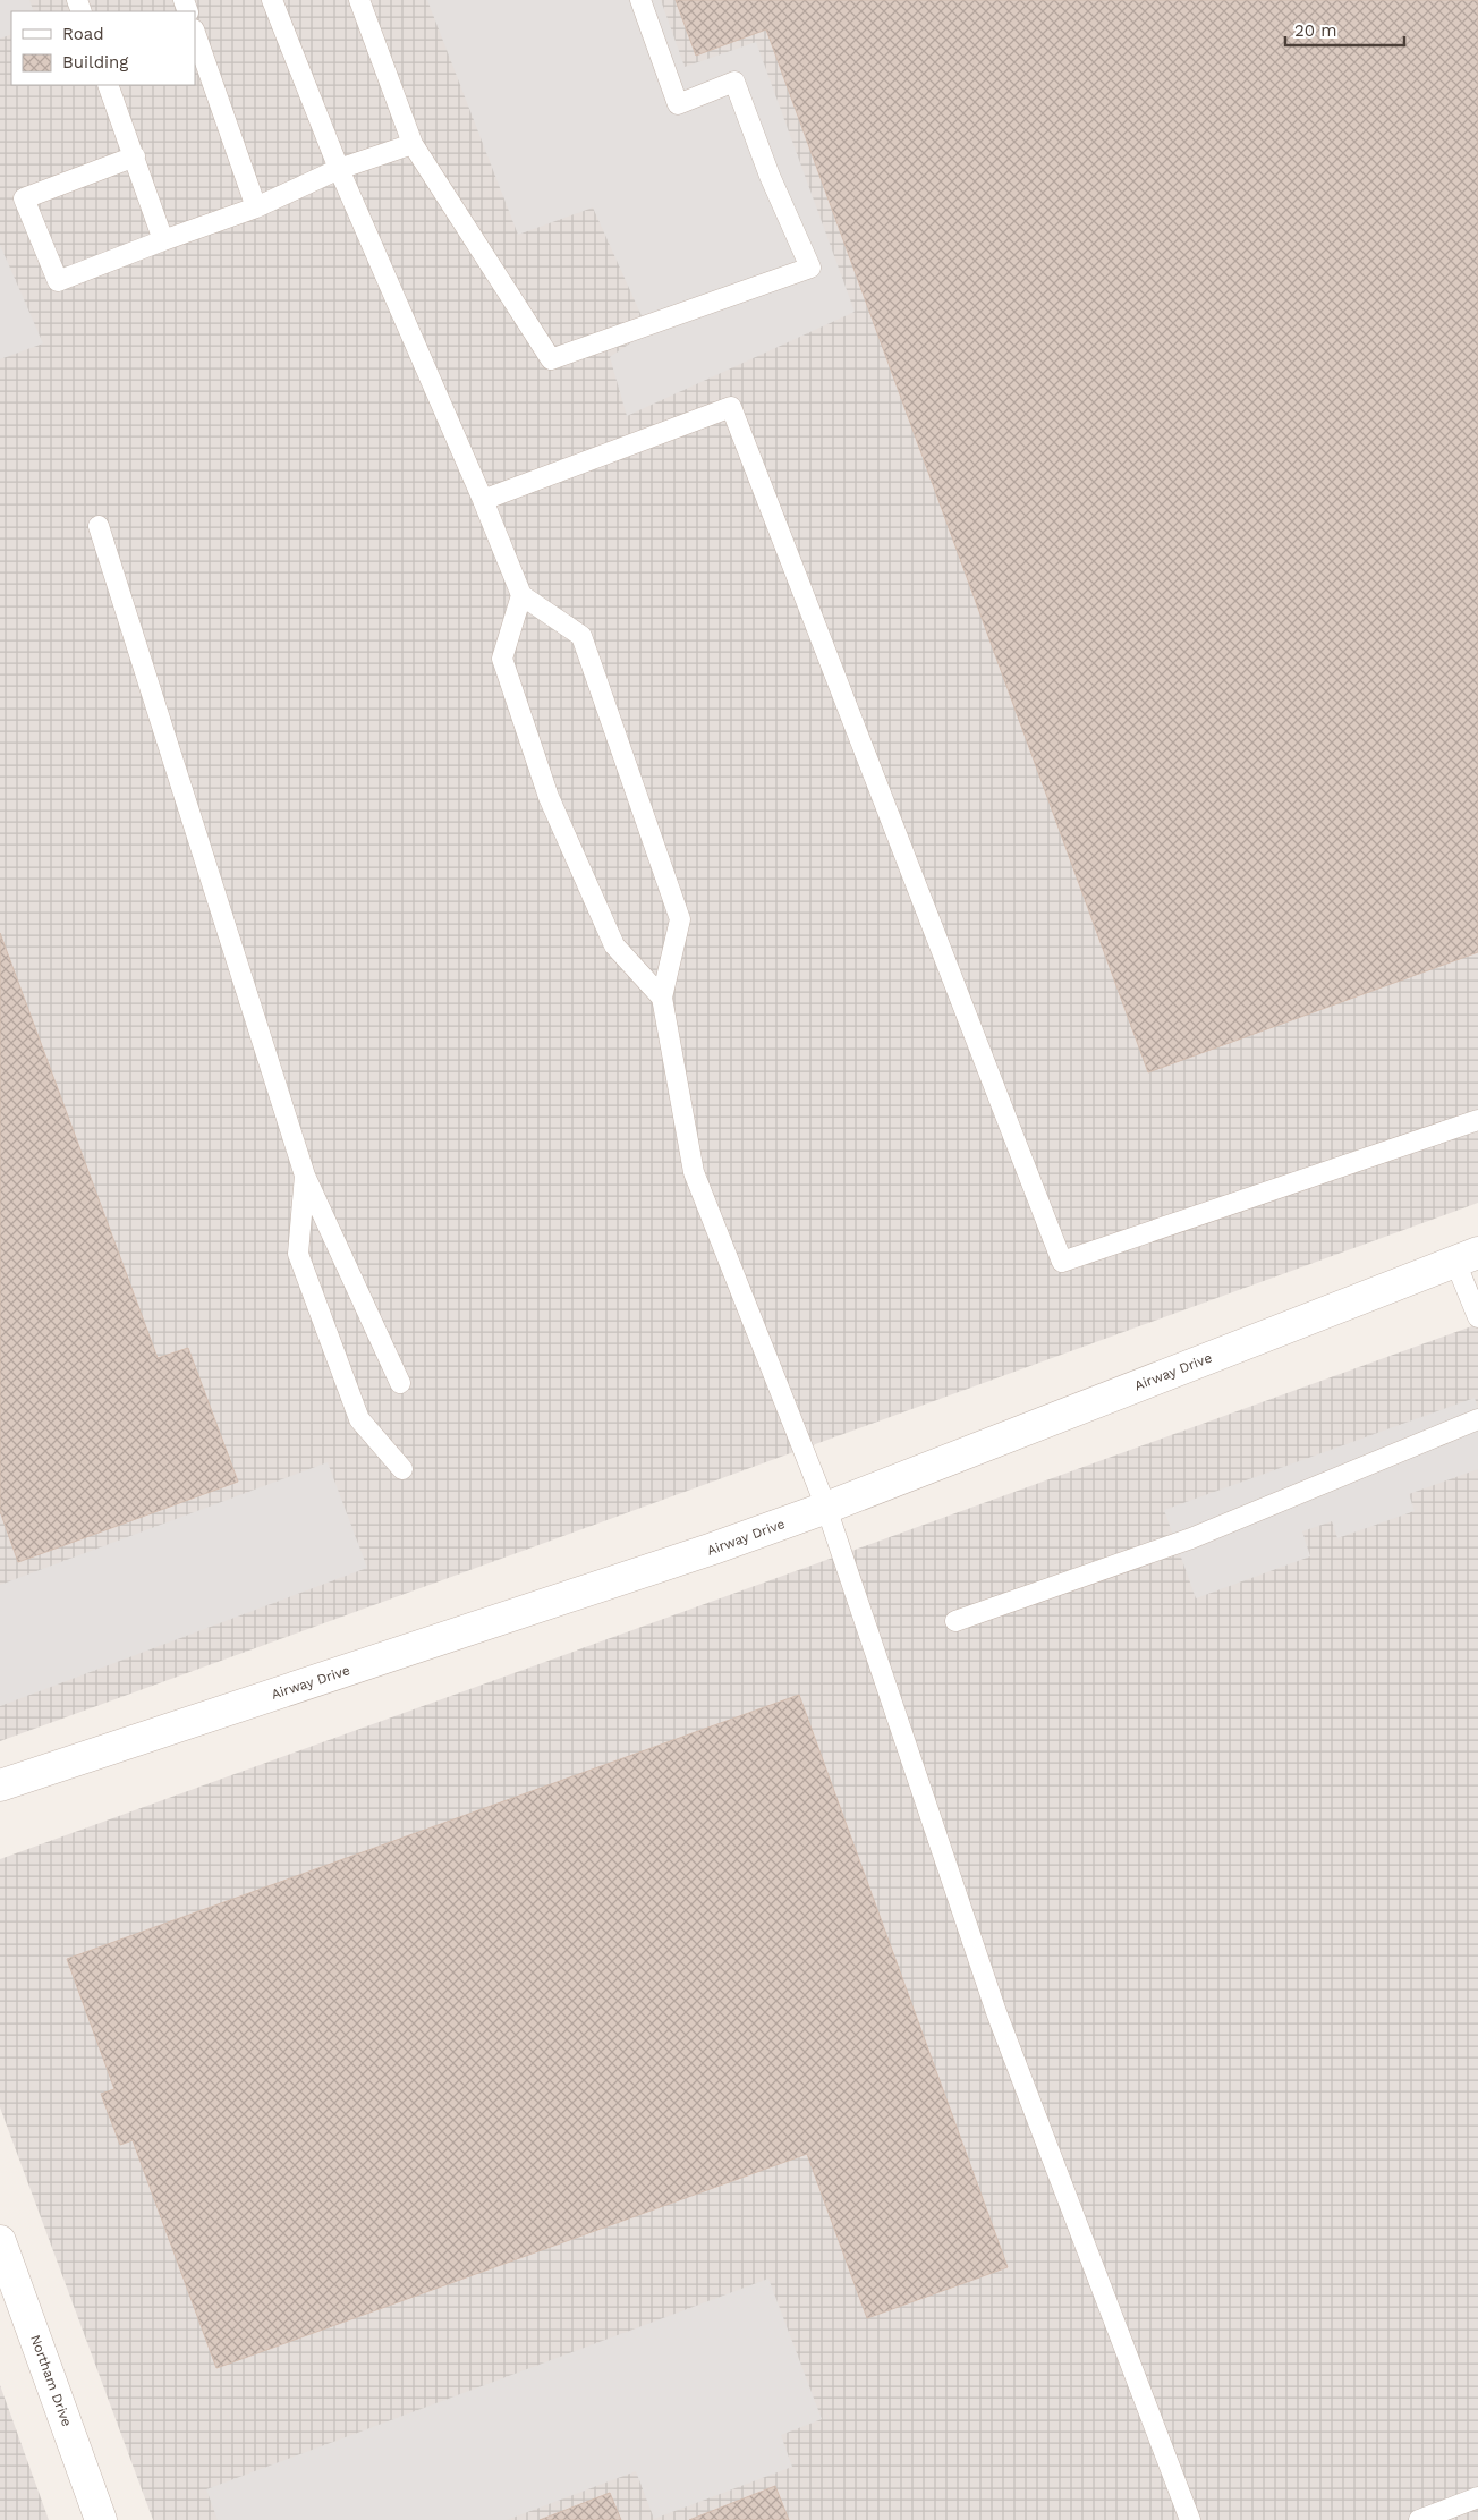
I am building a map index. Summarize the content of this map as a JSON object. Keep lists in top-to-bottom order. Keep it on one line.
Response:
{"streets":{"street":["Airway Drive","Northam Drive"]},"legend":["Road","Building"],"scale_bar":"20 m"}
